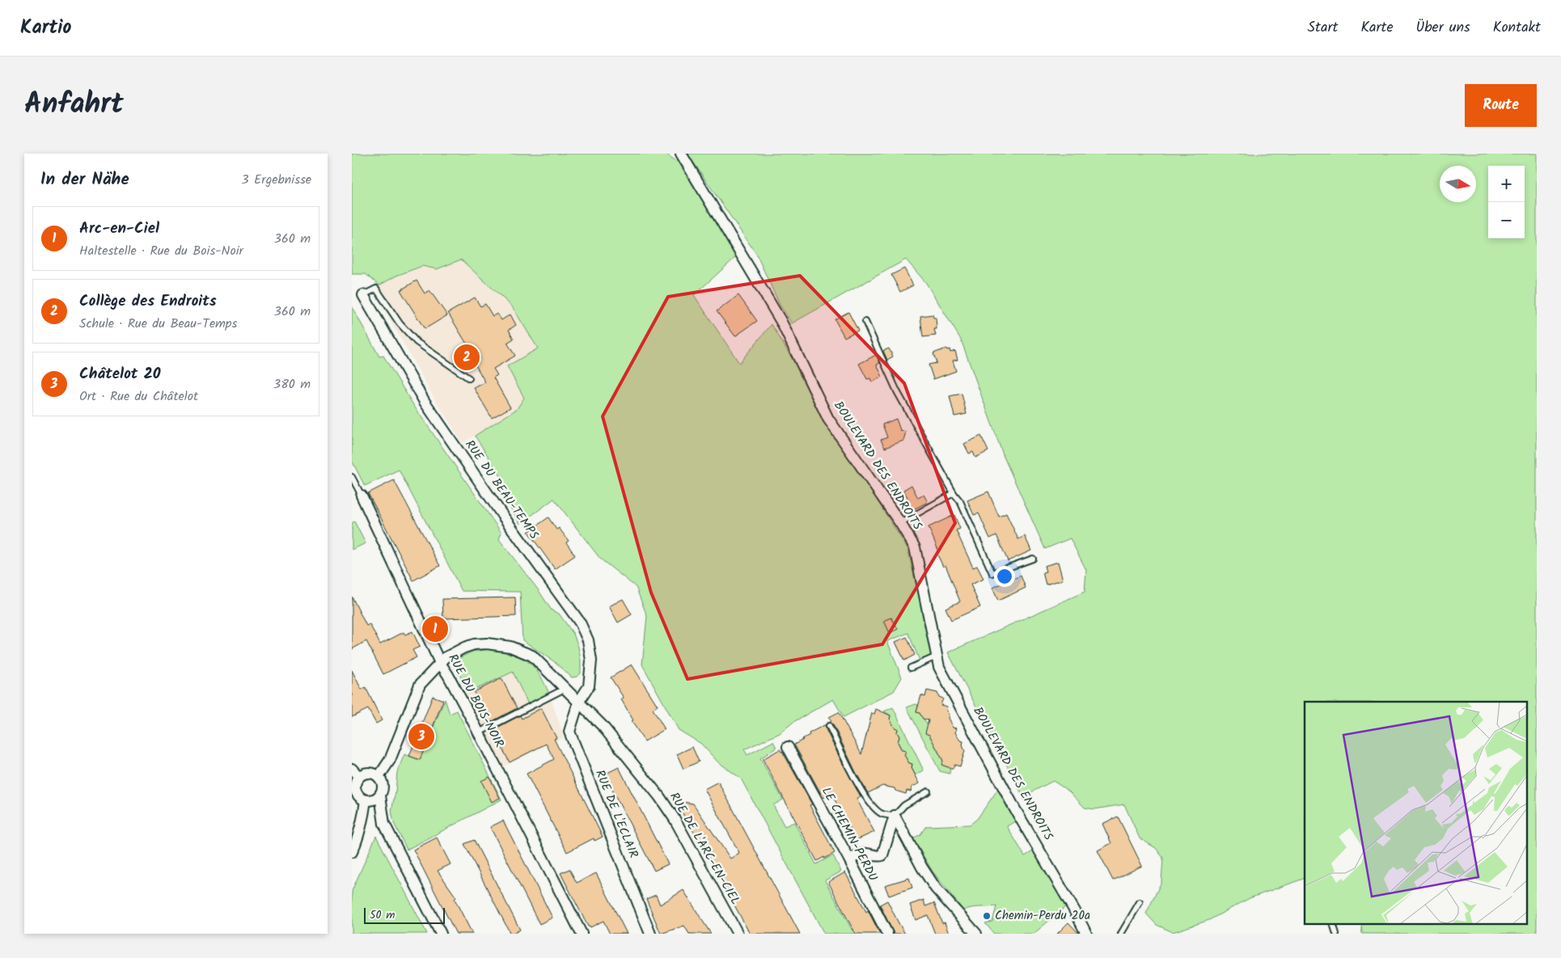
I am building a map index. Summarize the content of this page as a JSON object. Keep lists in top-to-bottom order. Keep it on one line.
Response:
{"streets":{"street":["BOULEVARD DES ENDROITS","RUE DU BEAU-TEMPS","RUE DU BOIS-NOIR","RUE DE L'ECLAIR","LE CHEMIN-PERDU","RUE DE L'ARC-EN-CIEL"]},"crossings":[["RUE DU BEAU-TEMPS","RUE DE L'ECLAIR"],["RUE DU BEAU-TEMPS","RUE DE L'ARC-EN-CIEL"],["RUE DU BOIS-NOIR","RUE DE L'ARC-EN-CIEL"],["RUE DE L'ECLAIR","RUE DE L'ARC-EN-CIEL"]],"places":["Chemin-Perdu 20a"],"scale_bar":"50 m","north":"right","page":{"header":"Kartio","nav":["Start","Karte","Über uns","Kontakt"],"title":"Anfahrt","buttons":"Route","heading":["In der Nähe","3 Ergebnisse"],"map_buttons":["+","−"],"list":[{"mark":"1","name":"Arc-en-Ciel","note":"Haltestelle · Rue du Bois-Noir","value":"360 m"},{"mark":"2","name":"Collège des Endroits","note":"Schule · Rue du Beau-Temps","value":"360 m"},{"mark":"3","name":"Châtelot 20","note":"Ort · Rue du Châtelot","value":"380 m"}],"pins":["2","1","3"],"scale":"50 m"}}
